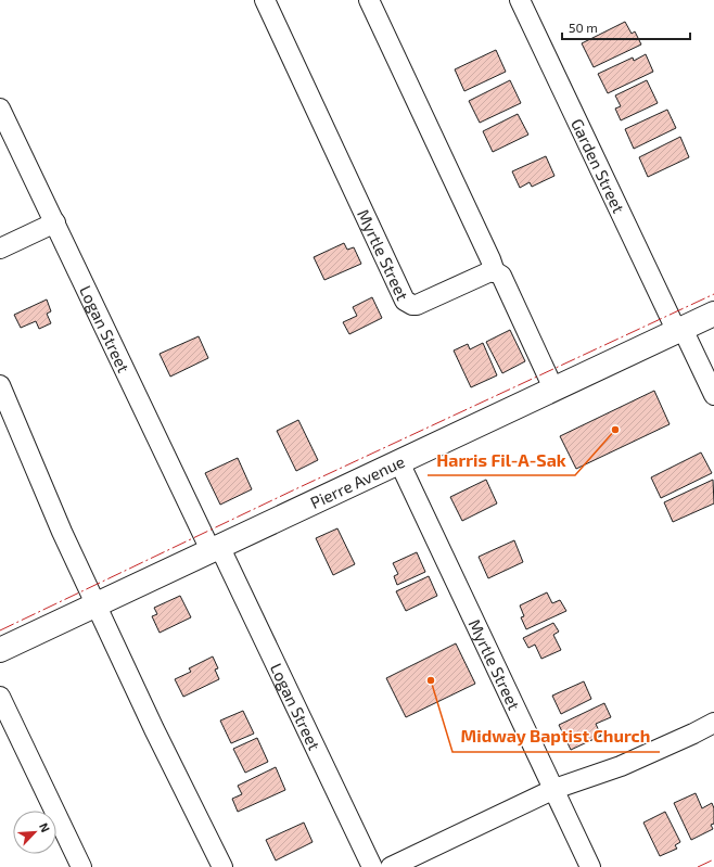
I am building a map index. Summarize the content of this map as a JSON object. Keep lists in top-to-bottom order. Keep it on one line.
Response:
{"streets":{"main road":["Pierre Avenue"],"street":["Garden Street","Myrtle Street","Logan Street"]},"crossings":[["Garden Street","Pierre Avenue"],["Myrtle Street","Pierre Avenue"],["Logan Street","Pierre Avenue"]],"places":["Harris Fil-A-Sak","Midway Baptist Church"],"scale_bar":"50 m","north":"top right"}
